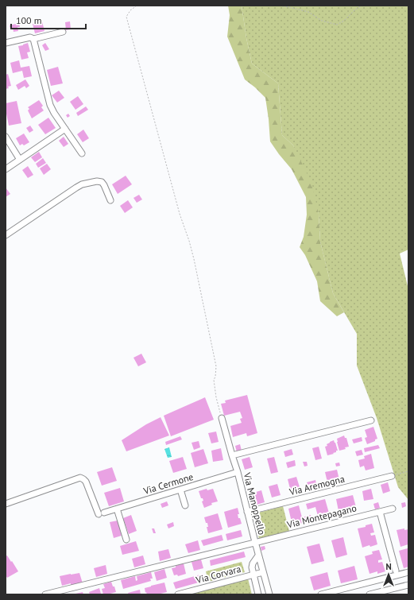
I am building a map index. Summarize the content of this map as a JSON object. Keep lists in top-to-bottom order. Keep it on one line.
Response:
{"streets":{"street":["Via Cermone","Via Aremogna","Via Manoppello","Via Montepagano","Via Corvara"]},"crossings":[["Via Cermone","Via Manoppello"],["Via Aremogna","Via Manoppello"],["Via Manoppello","Via Montepagano"]],"scale_bar":"100 m","north":"top"}
